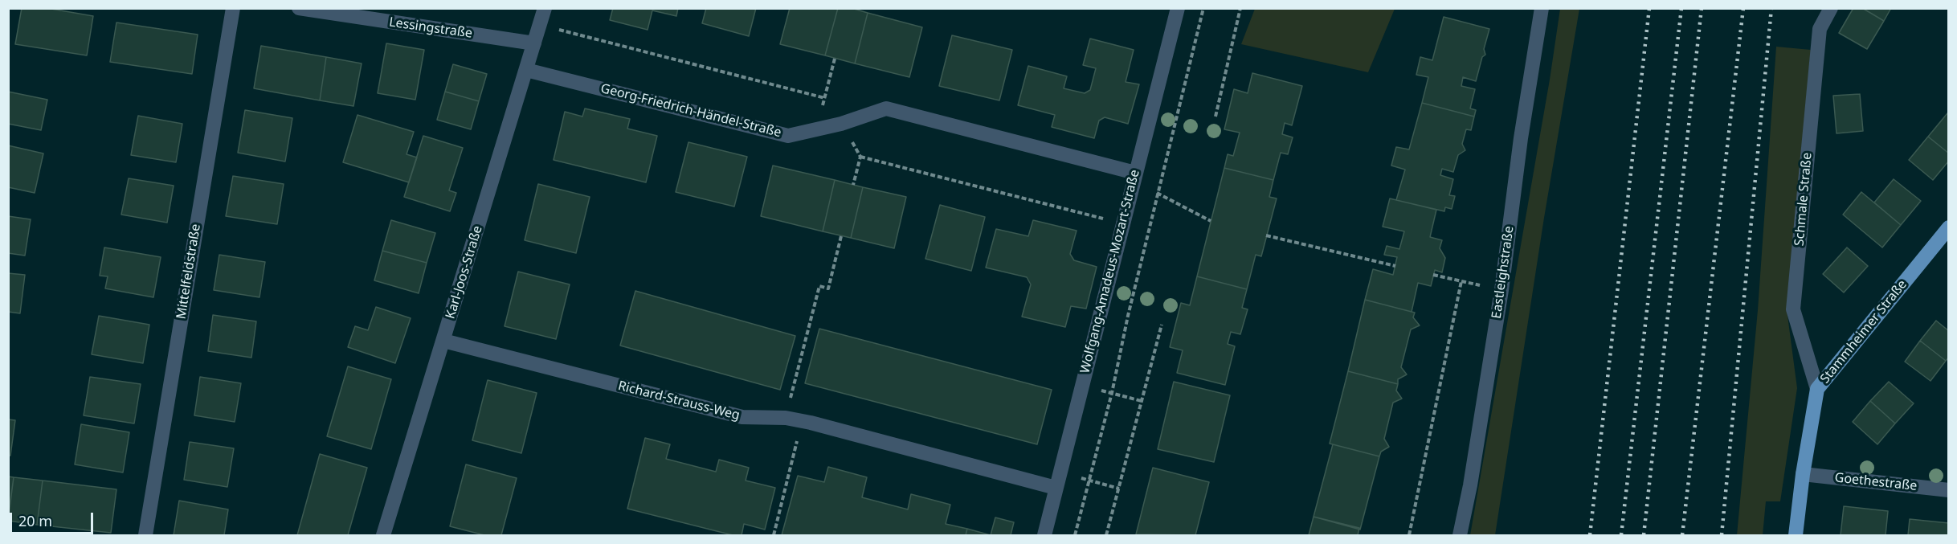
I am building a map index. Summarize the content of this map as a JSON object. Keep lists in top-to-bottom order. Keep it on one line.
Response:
{"streets":{"main road":["Stammheimer Straße"],"street":["Lessingstraße","Georg-Friedrich-Händel-Straße","Schmale Straße","Mittelfeldstraße","Wolfgang-Amadeus-Mozart-Straße","Karl-Joos-Straße","Eastleighstraße","Richard-Strauss-Weg","Goethestraße"]},"crossings":[["Lessingstraße","Karl-Joos-Straße"],["Georg-Friedrich-Händel-Straße","Wolfgang-Amadeus-Mozart-Straße"],["Georg-Friedrich-Händel-Straße","Karl-Joos-Straße"],["Schmale Straße","Stammheimer Straße"],["Wolfgang-Amadeus-Mozart-Straße","Richard-Strauss-Weg"],["Karl-Joos-Straße","Richard-Strauss-Weg"],["Stammheimer Straße","Goethestraße"]],"scale_bar":"20 m"}
